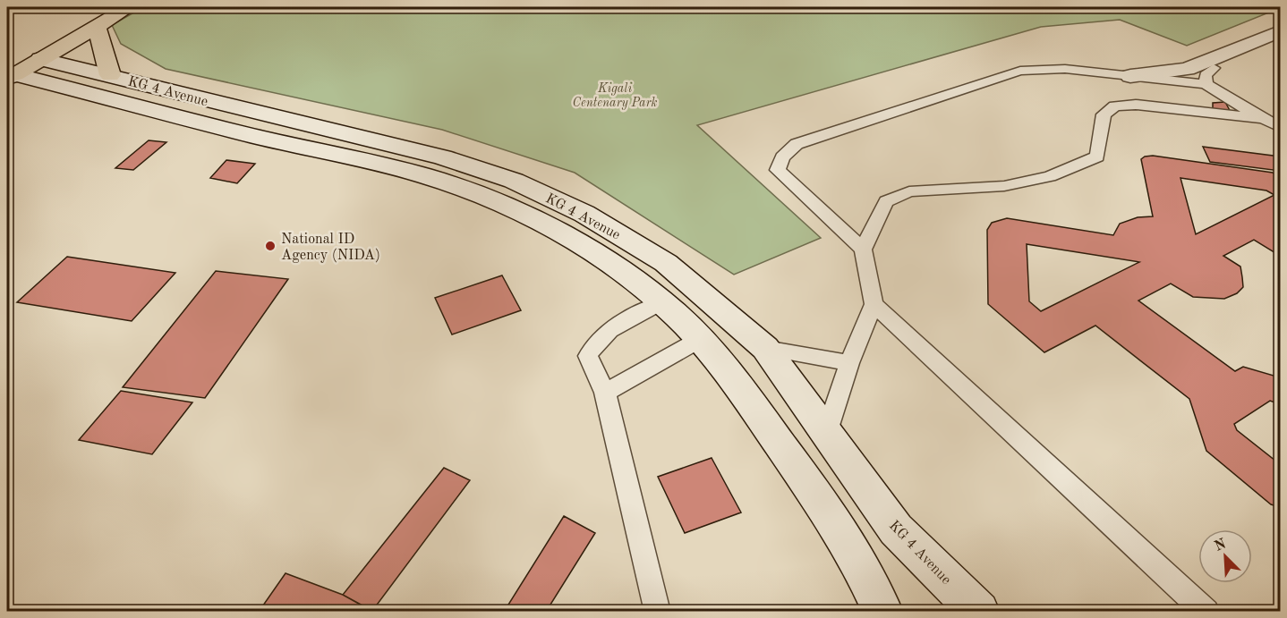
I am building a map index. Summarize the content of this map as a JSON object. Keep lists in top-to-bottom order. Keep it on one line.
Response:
{"streets":{"main road":["KG 4 Avenue"]},"parks":["Kigali Centenary Park"],"places":["National ID Agency (NIDA)"],"north":"top left"}
